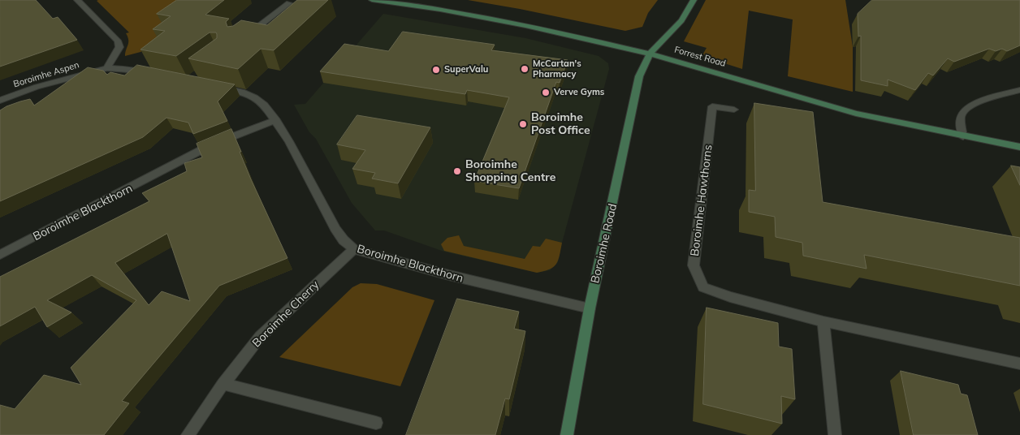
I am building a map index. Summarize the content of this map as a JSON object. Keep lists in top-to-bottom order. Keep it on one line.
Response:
{"streets":{"street":["Forrest Road","Boroimhe Aspen","Boroimhe Hawthorns","Boroimhe Blackthorn","Boroimhe Road","Boroimhe Cherry"]},"crossings":[["Forrest Road","Boroimhe Road"],["Boroimhe Blackthorn","Boroimhe Road"],["Boroimhe Blackthorn","Boroimhe Cherry"]],"places":["McCartan's Pharmacy","SuperValu","Verve Gyms","Boroimhe Post Office","Boroimhe Shopping Centre"]}
